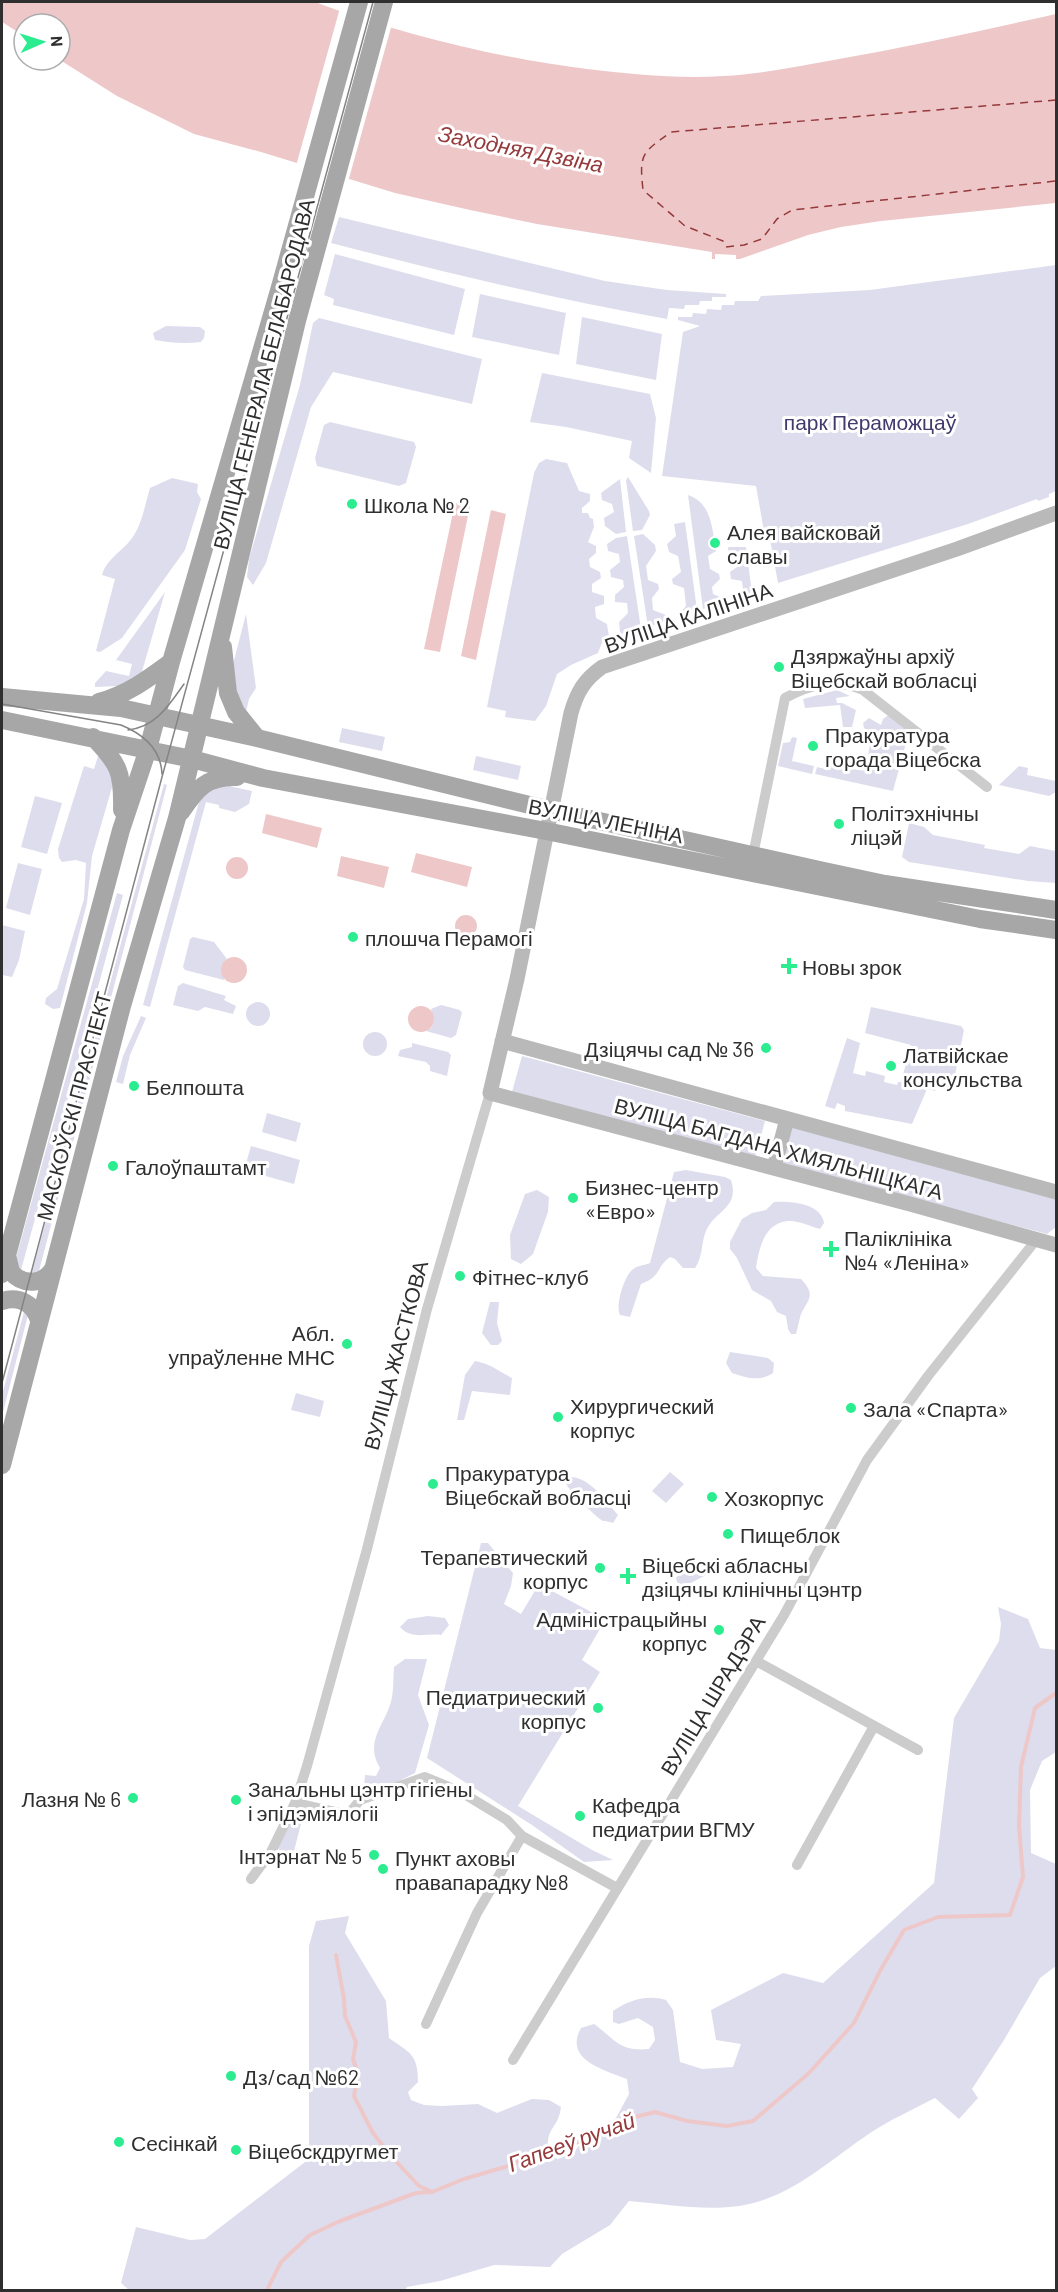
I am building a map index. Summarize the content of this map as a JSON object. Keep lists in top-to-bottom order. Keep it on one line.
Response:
{"streets":{"main road":["ВУЛІЦА ГЕНЕРАЛА БЕЛАБАРОДАВА","ВУЛІЦА ЛЕНІНА","МАСКОЎСКІ ПРАСПЕКТ"],"street":["ВУЛІЦА КАЛІНІНА","ВУЛІЦА БАГДАНА ХМЯЛЬНІЦКАГА","ВУЛІЦА ЖАСТКОВА","ВУЛІЦА ШРАДЭРА"]},"crossings":[["ВУЛІЦА ГЕНЕРАЛА БЕЛАБАРОДАВА","ВУЛІЦА ЛЕНІНА"],["ВУЛІЦА ГЕНЕРАЛА БЕЛАБАРОДАВА","МАСКОЎСКІ ПРАСПЕКТ"],["ВУЛІЦА КАЛІНІНА","ВУЛІЦА ЛЕНІНА"],["ВУЛІЦА КАЛІНІНА","ВУЛІЦА ЖАСТКОВА"],["ВУЛІЦА ЛЕНІНА","МАСКОЎСКІ ПРАСПЕКТ"],["ВУЛІЦА ЛЕНІНА","ВУЛІЦА ЖАСТКОВА"],["ВУЛІЦА БАГДАНА ХМЯЛЬНІЦКАГА","ВУЛІЦА ЖАСТКОВА"],["ВУЛІЦА БАГДАНА ХМЯЛЬНІЦКАГА","ВУЛІЦА ШРАДЭРА"]],"water":["Заходняя Дзвіна","Гапееў ручай"],"parks":["парк Пераможцаў"],"places":{"other":["Школа № 2","Алея вайсковай славы","Дзяржаўны архіў Віцебскай вобласці","Пракуратура горада Віцебска","Політэхнічны ліцэй","плошча Перамогі","Дзіцячы сад № 36","Латвійскае консульства","Белпошта","Галоўпаштамт","Бизнес-центр «Евро»","Фітнес-клуб","Абл. упраўленне МНС","Зала «Спарта»","Хирургический корпус","Пракуратура Віцебскай вобласці","Хозкорпус","Пищеблок","Терапевтический корпус","Адміністрацыйны корпус","Педиатрический корпус","Лазня № 6","Занальны цэнтр гігіены і эпідэміялогіі","Кафедра педиатрии ВГМУ","Інтэрнат № 5","Пункт аховы правапарадку №8","Дз/сад №62","Сесінкай","Віцебскдругмет"],"health":["Новы зрок","Паліклініка №4 «Леніна»","Віцебскі абласны дзіцячы клінічны цэнтр"]},"north":"right"}
